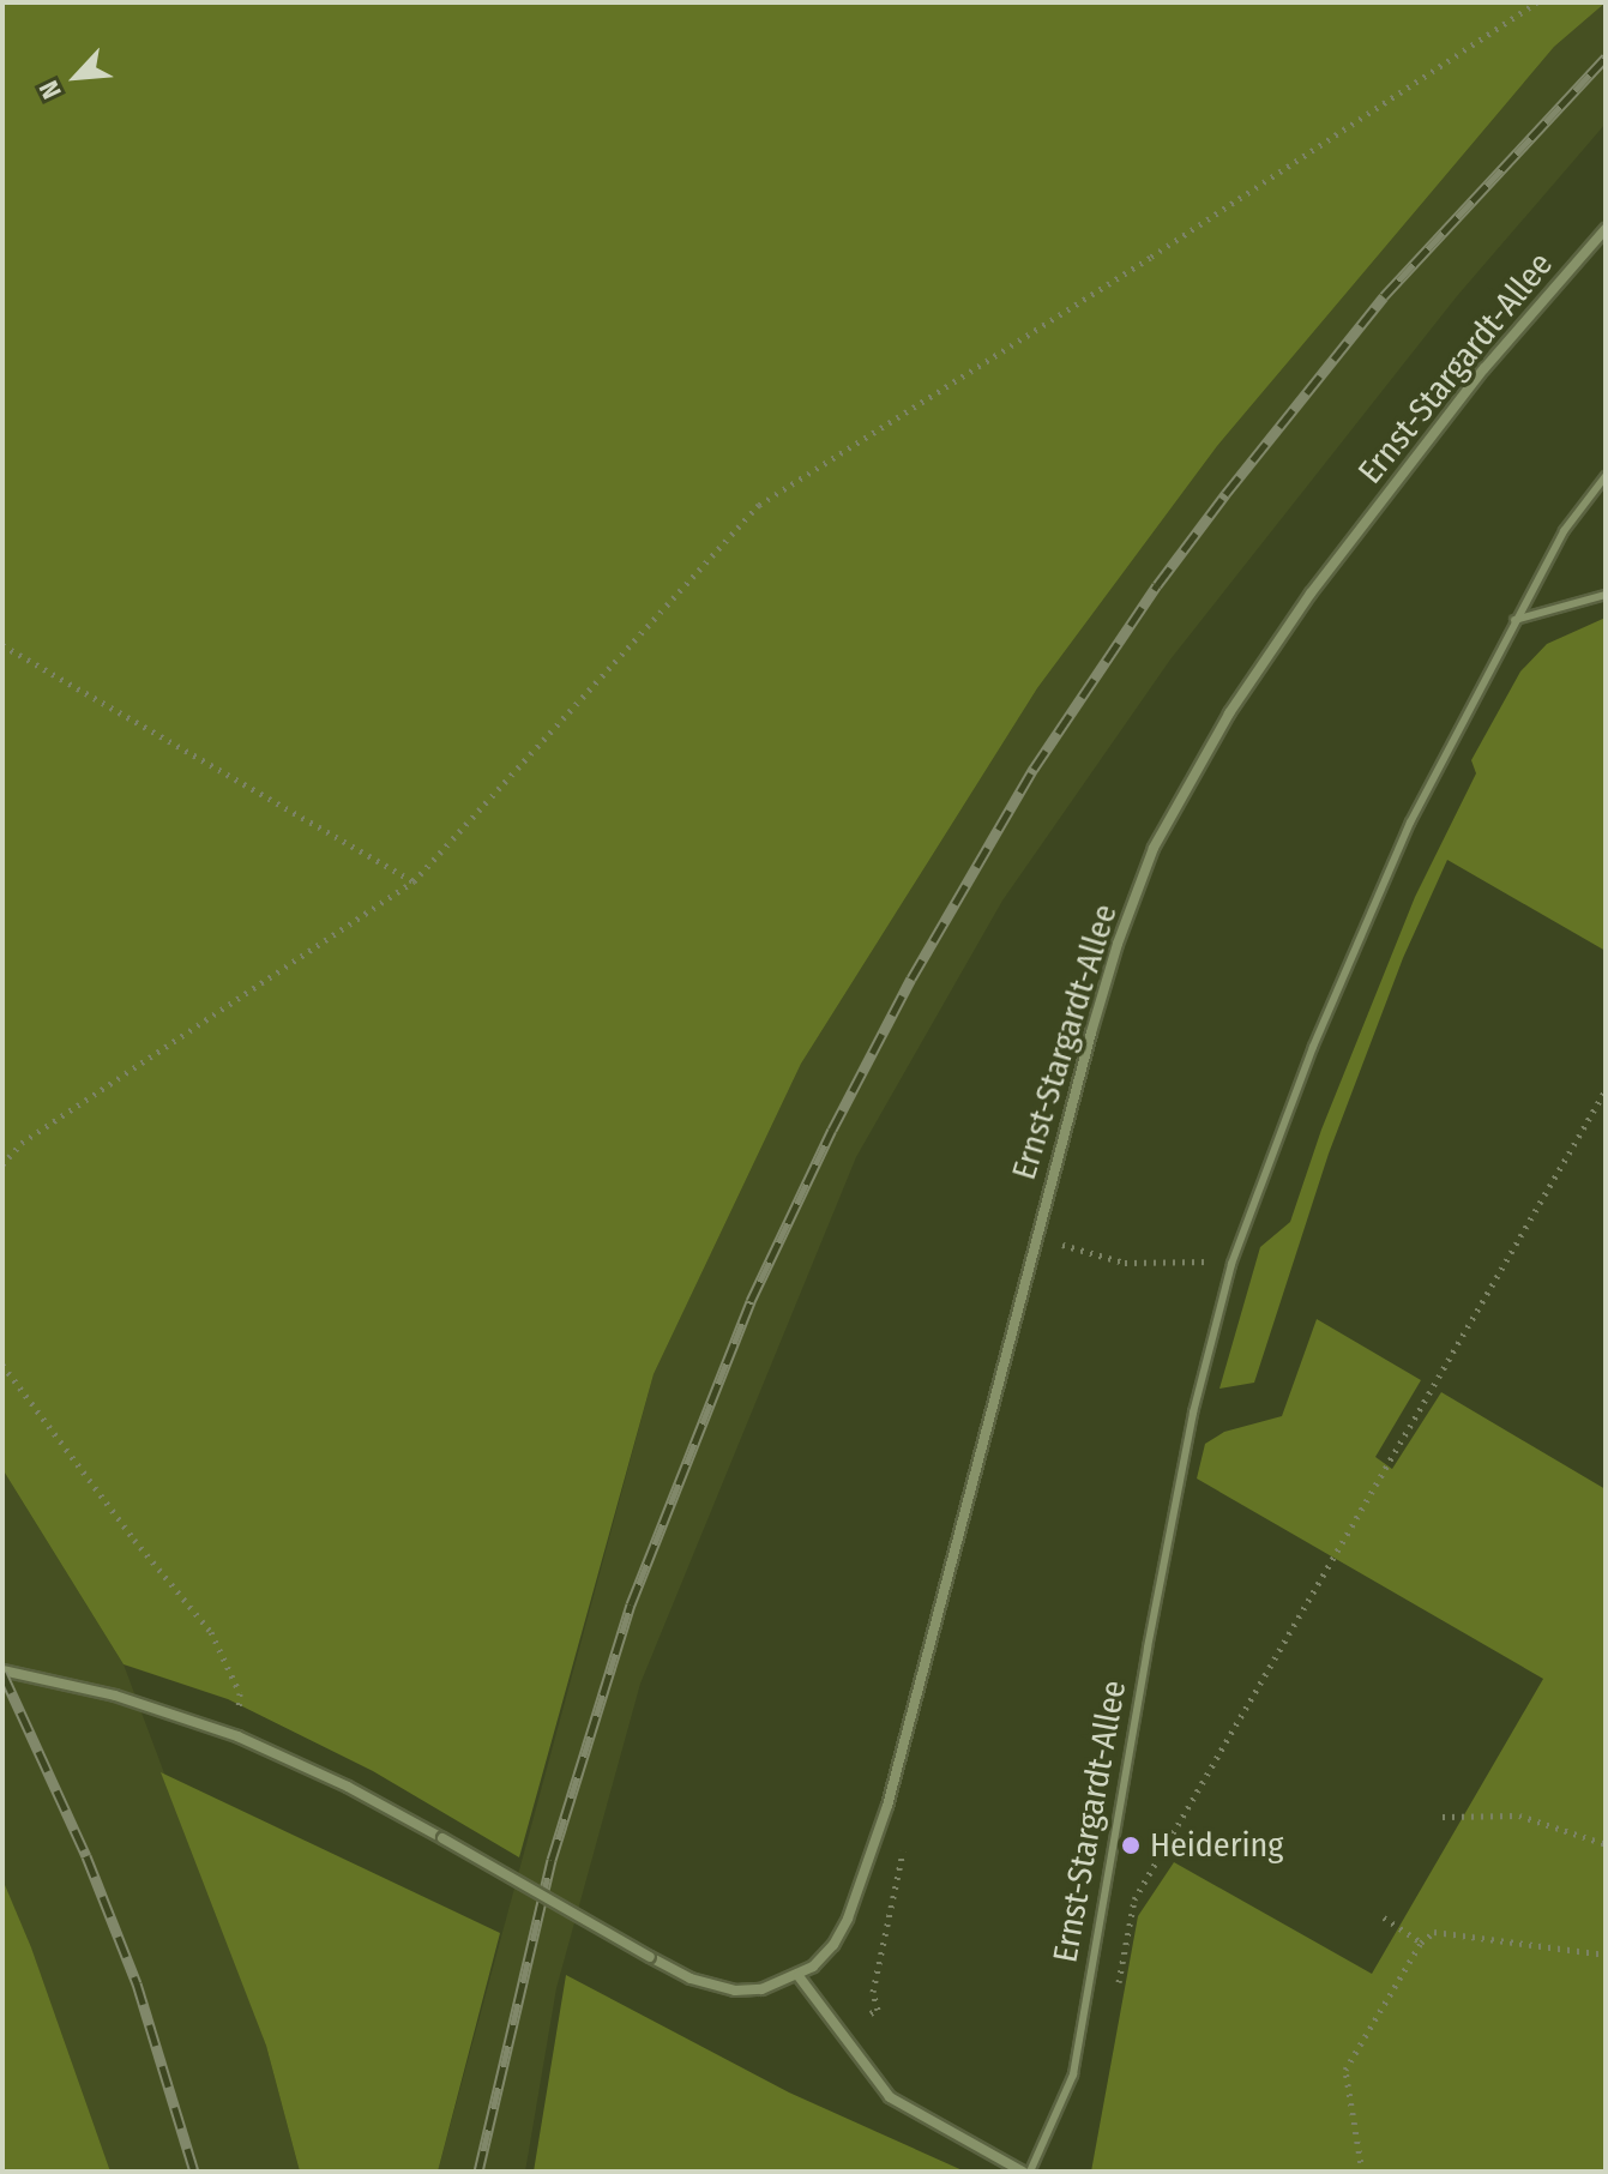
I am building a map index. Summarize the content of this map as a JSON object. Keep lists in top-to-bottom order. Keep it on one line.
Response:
{"streets":{"street":["Ernst-Stargardt-Allee"]},"places":["Heidering"],"north":"bottom left"}
